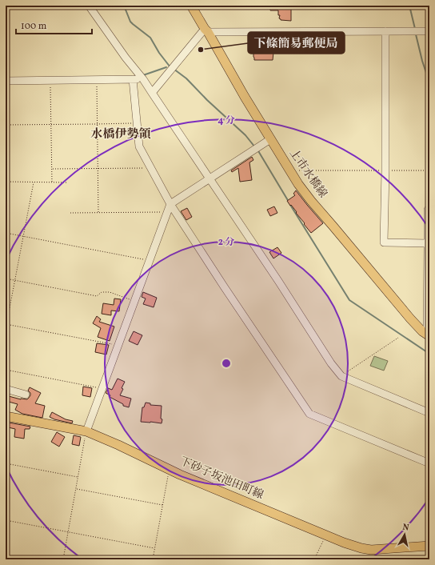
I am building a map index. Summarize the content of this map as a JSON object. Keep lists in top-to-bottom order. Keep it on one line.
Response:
{"streets":{"main road":["上市水橋線","下砂子坂池田町線"]},"districts":["水橋伊勢領"],"places":["下條簡易郵便局"],"scale_bar":"100 m","north":"top","rings":["4 分","2 分"]}
